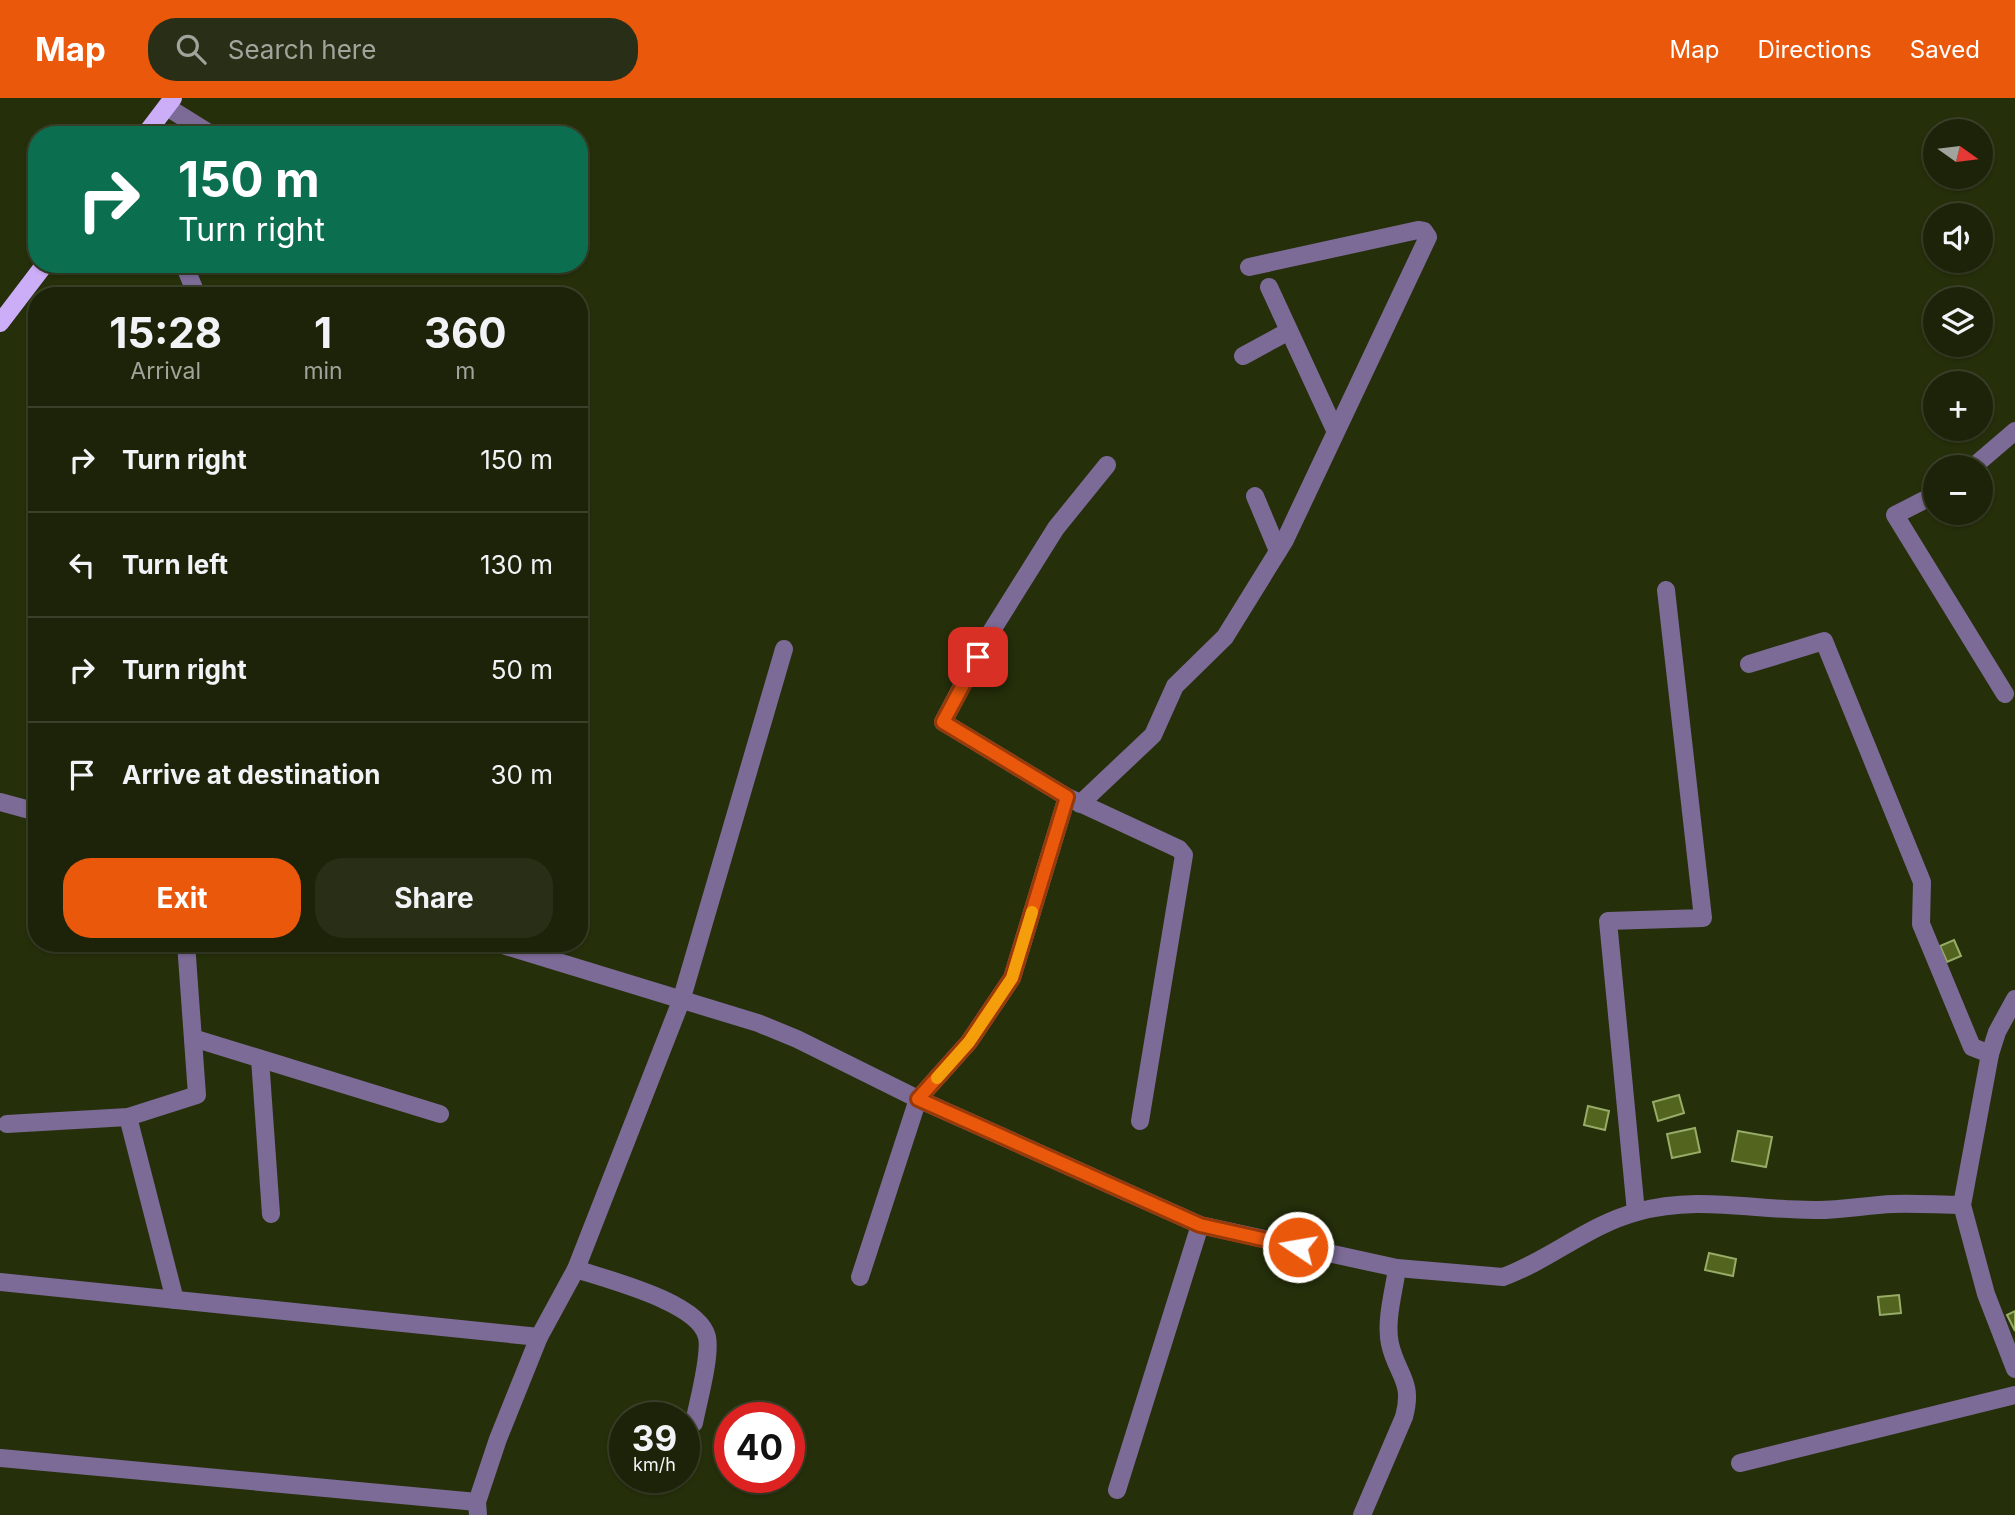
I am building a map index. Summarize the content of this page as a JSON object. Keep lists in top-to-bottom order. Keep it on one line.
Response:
{"north":"right","page":{"header":"Map","search":"Search here","nav":["Map","Directions","Saved"],"map_buttons":["+","−"],"turn":["150 m","Turn right"],"eta":["15:28","Arrival","1","min","360","m"],"list":[{"name":"Turn right","value":"150 m"},{"name":"Turn left","value":"130 m"},{"name":"Turn right","value":"50 m"},{"name":"Arrive at destination","value":"30 m"}],"buttons":["Exit","Share"],"speed":"39 km/h","limit":"40"}}
